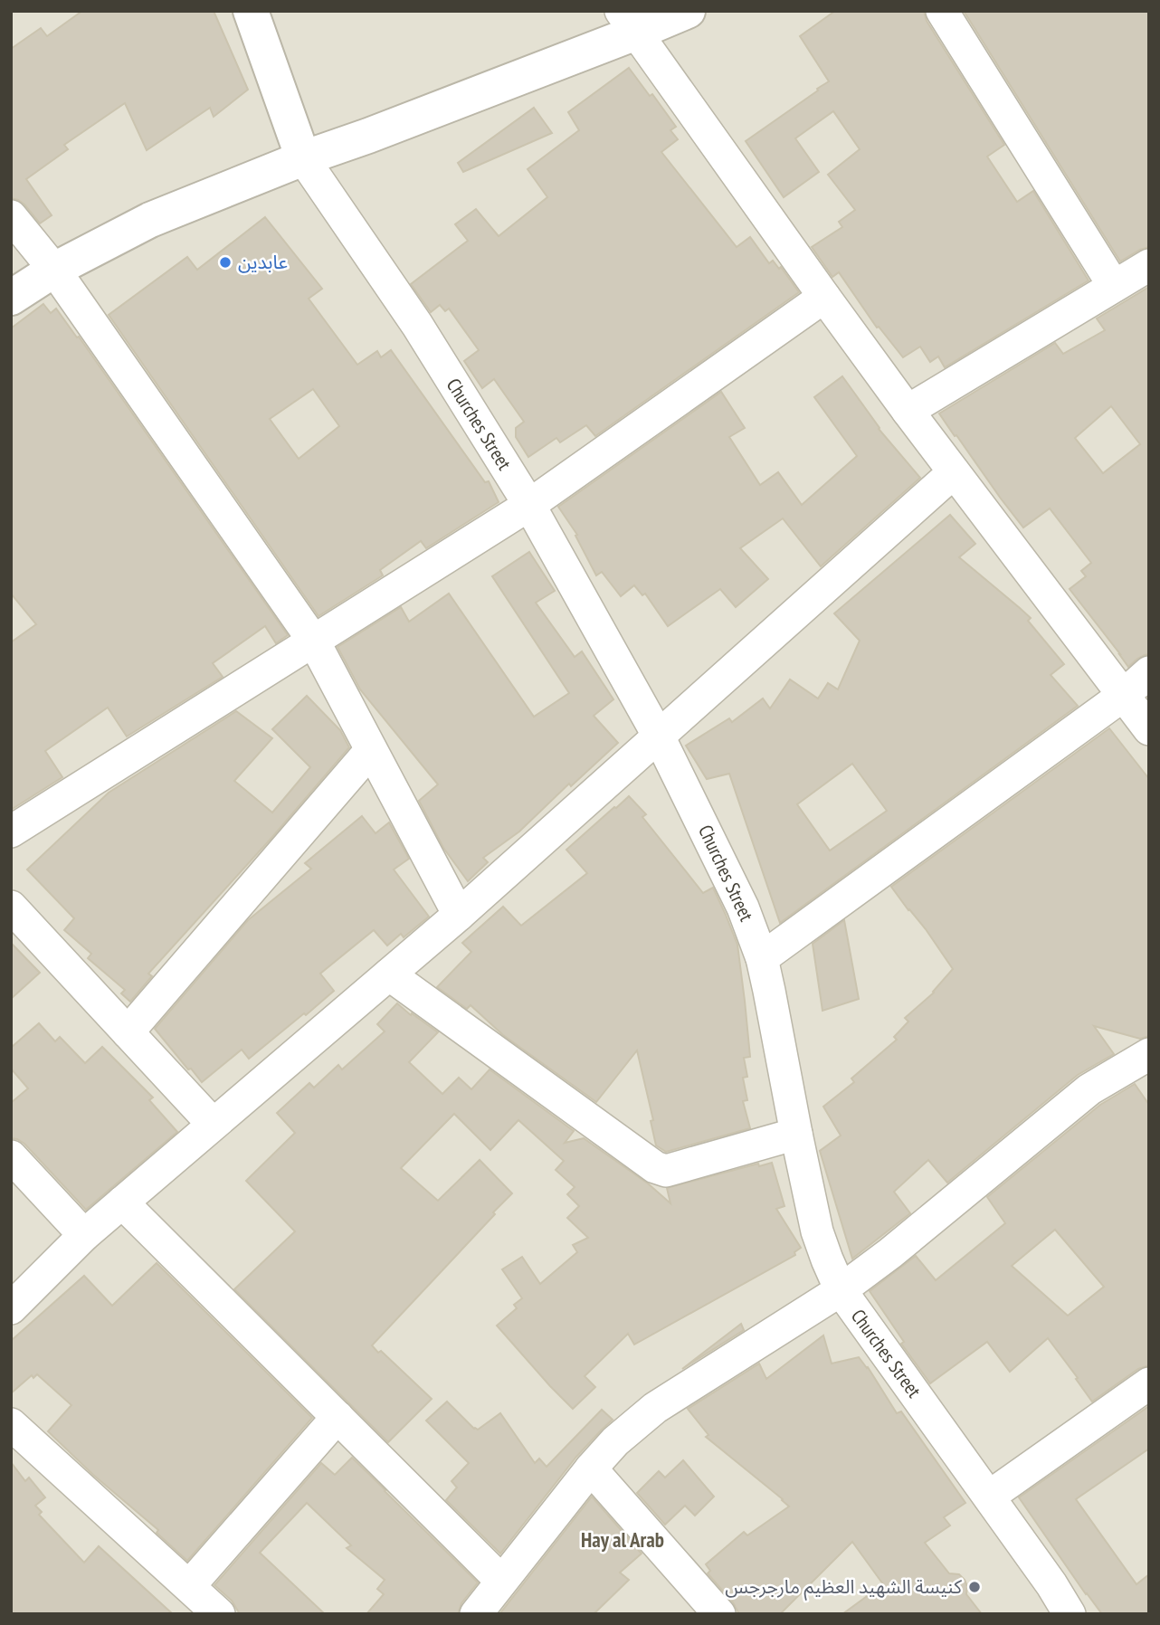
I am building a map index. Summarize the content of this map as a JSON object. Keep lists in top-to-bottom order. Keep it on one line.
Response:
{"streets":{"street":["Churches Street"]},"districts":["Hay al Arab"],"places":["عابدين","كنيسة الشهيد العظيم مارجرجس"]}
